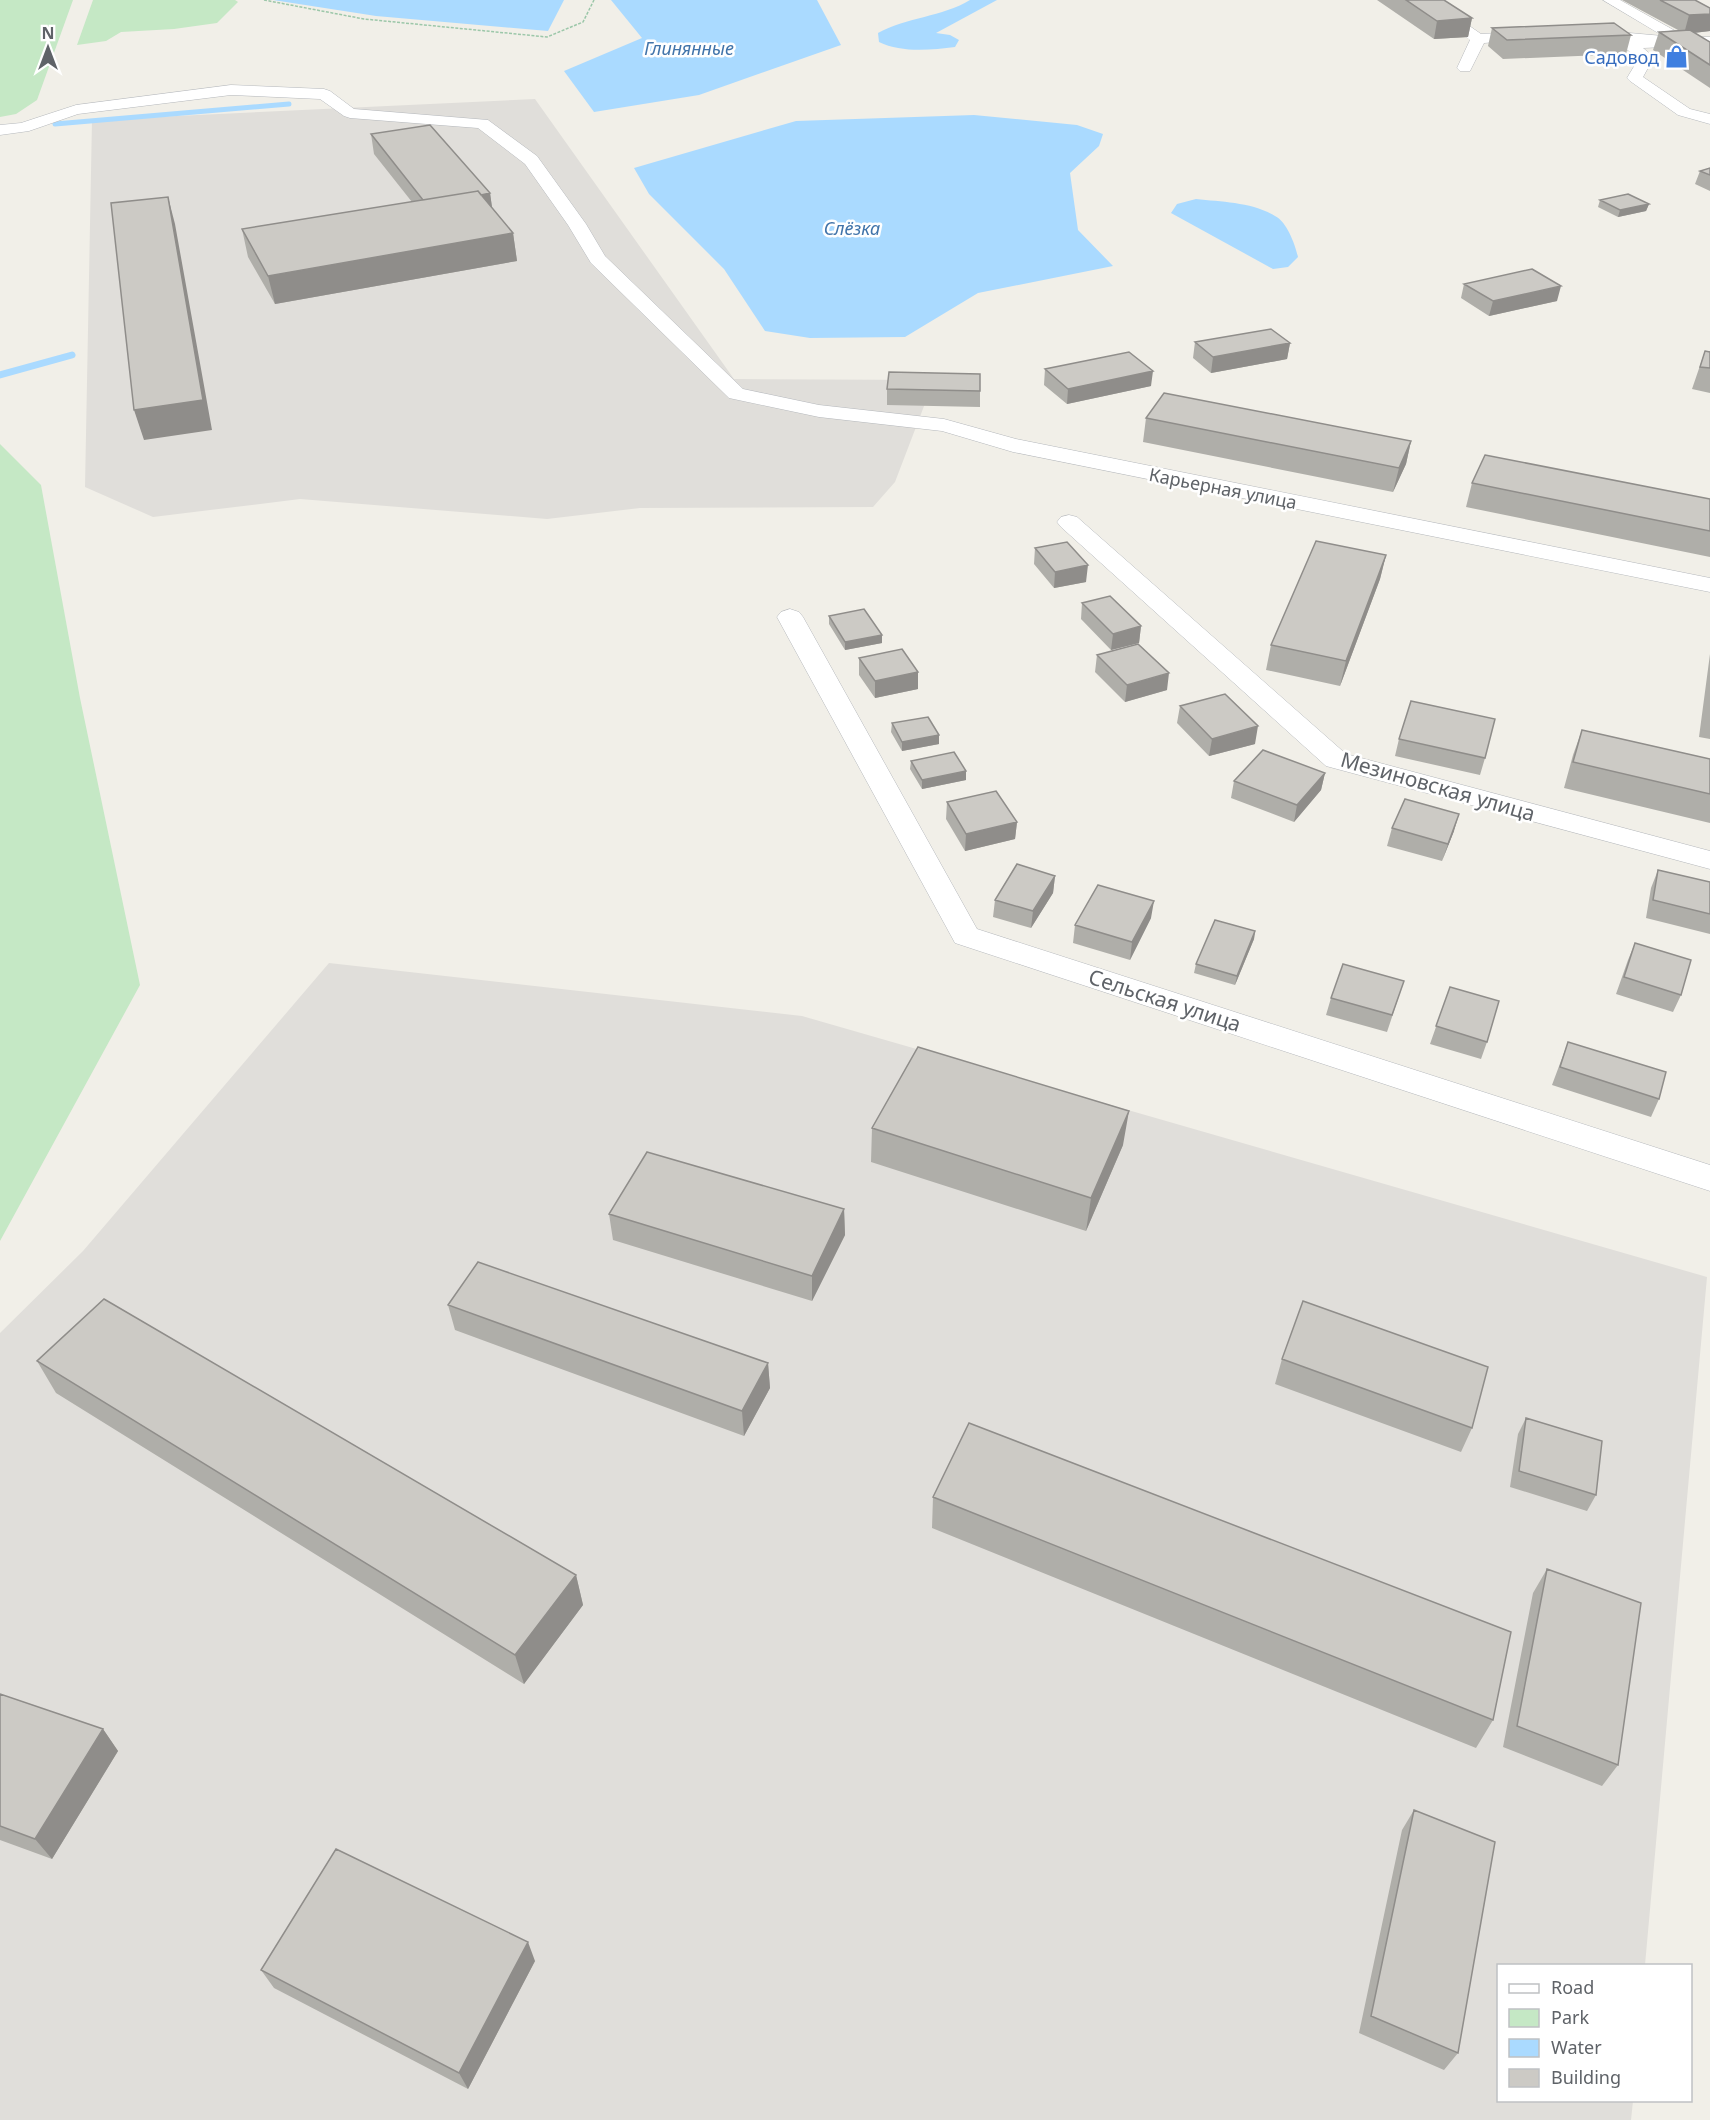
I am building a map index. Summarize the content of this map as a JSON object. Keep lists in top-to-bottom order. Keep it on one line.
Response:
{"streets":{"street":["Карьерная улица","Мезиновская улица","Сельская улица"]},"water":["Глинянные","Слёзка"],"places":{"shop":["Садовод"]},"legend":["Road","Park","Water","Building"],"north":"top"}
